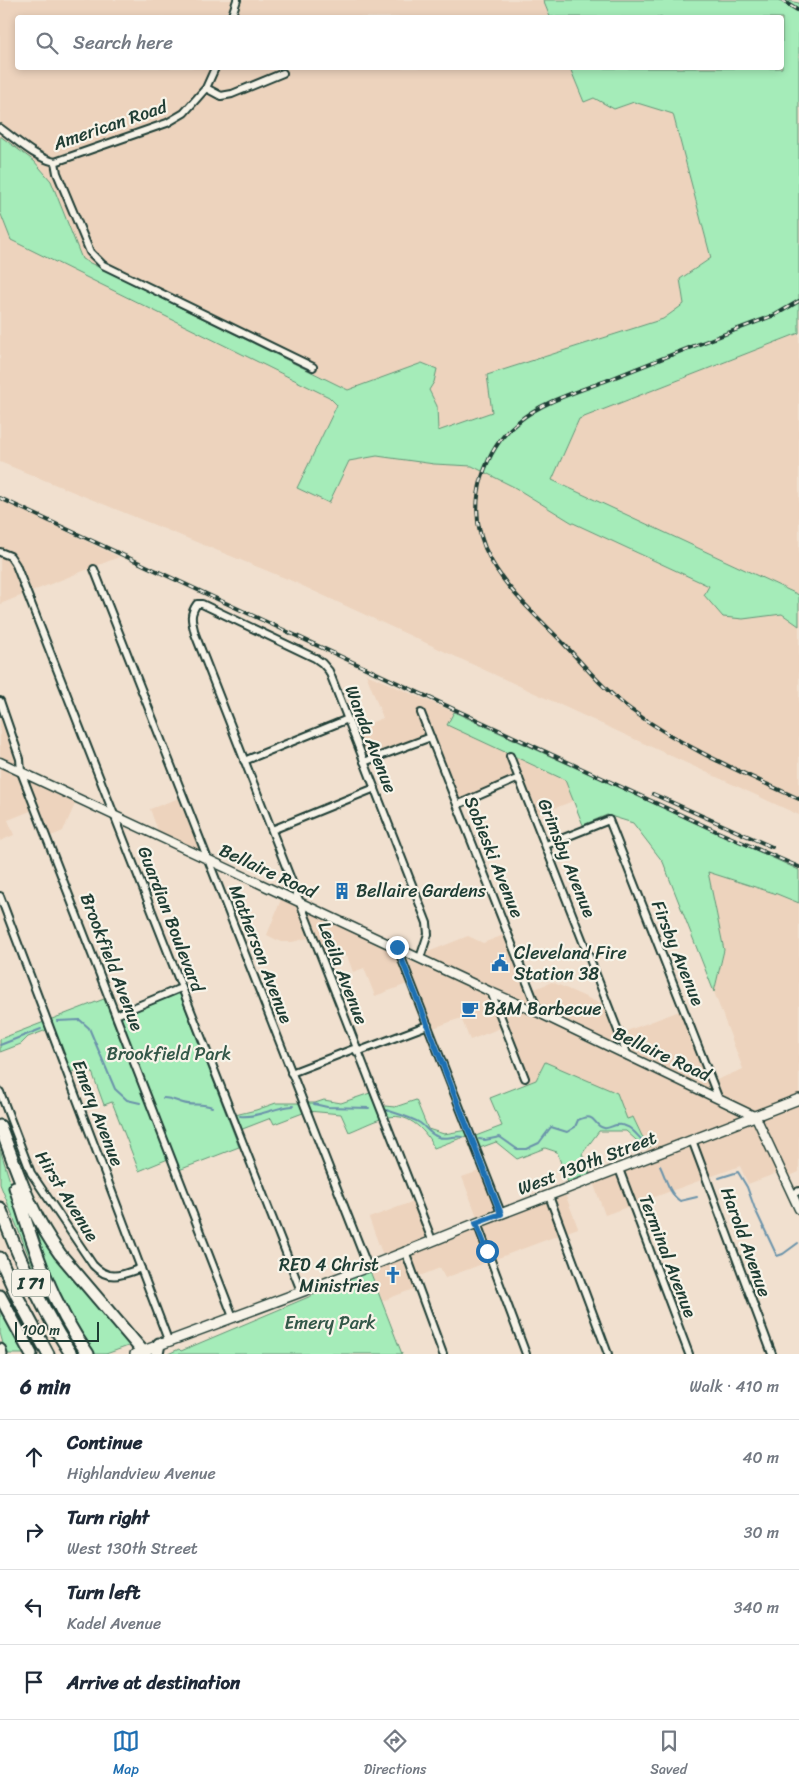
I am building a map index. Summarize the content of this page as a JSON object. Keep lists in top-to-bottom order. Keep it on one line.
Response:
{"streets":{"highway":["I 71"],"main road":["West 130th Street"],"street":["American Road","Wanda Avenue","Sobieski Avenue","Grimsby Avenue","Bellaire Road","Guardian Boulevard","Firsby Avenue","Matherson Avenue","Brookfield Avenue","Leeila Avenue","Emery Avenue","Hirst Avenue","Harold Avenue","Terminal Avenue"]},"crossings":[["Wanda Avenue","Bellaire Road"],["Wanda Avenue","Leeila Avenue"],["Sobieski Avenue","Bellaire Road"],["Grimsby Avenue","Bellaire Road"],["Grimsby Avenue","Firsby Avenue"],["Bellaire Road","Guardian Boulevard"],["Bellaire Road","Firsby Avenue"],["Bellaire Road","Matherson Avenue"],["Bellaire Road","Brookfield Avenue"],["Bellaire Road","Leeila Avenue"],["Bellaire Road","West 130th Street"],["Guardian Boulevard","West 130th Street"],["Matherson Avenue","West 130th Street"],["Brookfield Avenue","West 130th Street"],["Leeila Avenue","West 130th Street"],["Emery Avenue","West 130th Street"],["Emery Avenue","Hirst Avenue"],["West 130th Street","Harold Avenue"],["West 130th Street","Terminal Avenue"]],"parks":["Brookfield Park","Emery Park"],"places":{"building":["Bellaire Gardens"],"public building":["Cleveland Fire Station 38"],"cafe":["B&M Barbecue"],"church":["RED 4 Christ Ministries"]},"scale_bar":"100 m","page":{"search":"Search here","scale":"100 m","heading":["6 min","Walk · 410 m"],"list":[["Continue","Highlandview Avenue","40 m"],["Turn right","West 130th Street","30 m"],["Turn left","Kadel Avenue","340 m"],"Arrive at destination"],"nav":["Map","Directions","Saved"]}}
